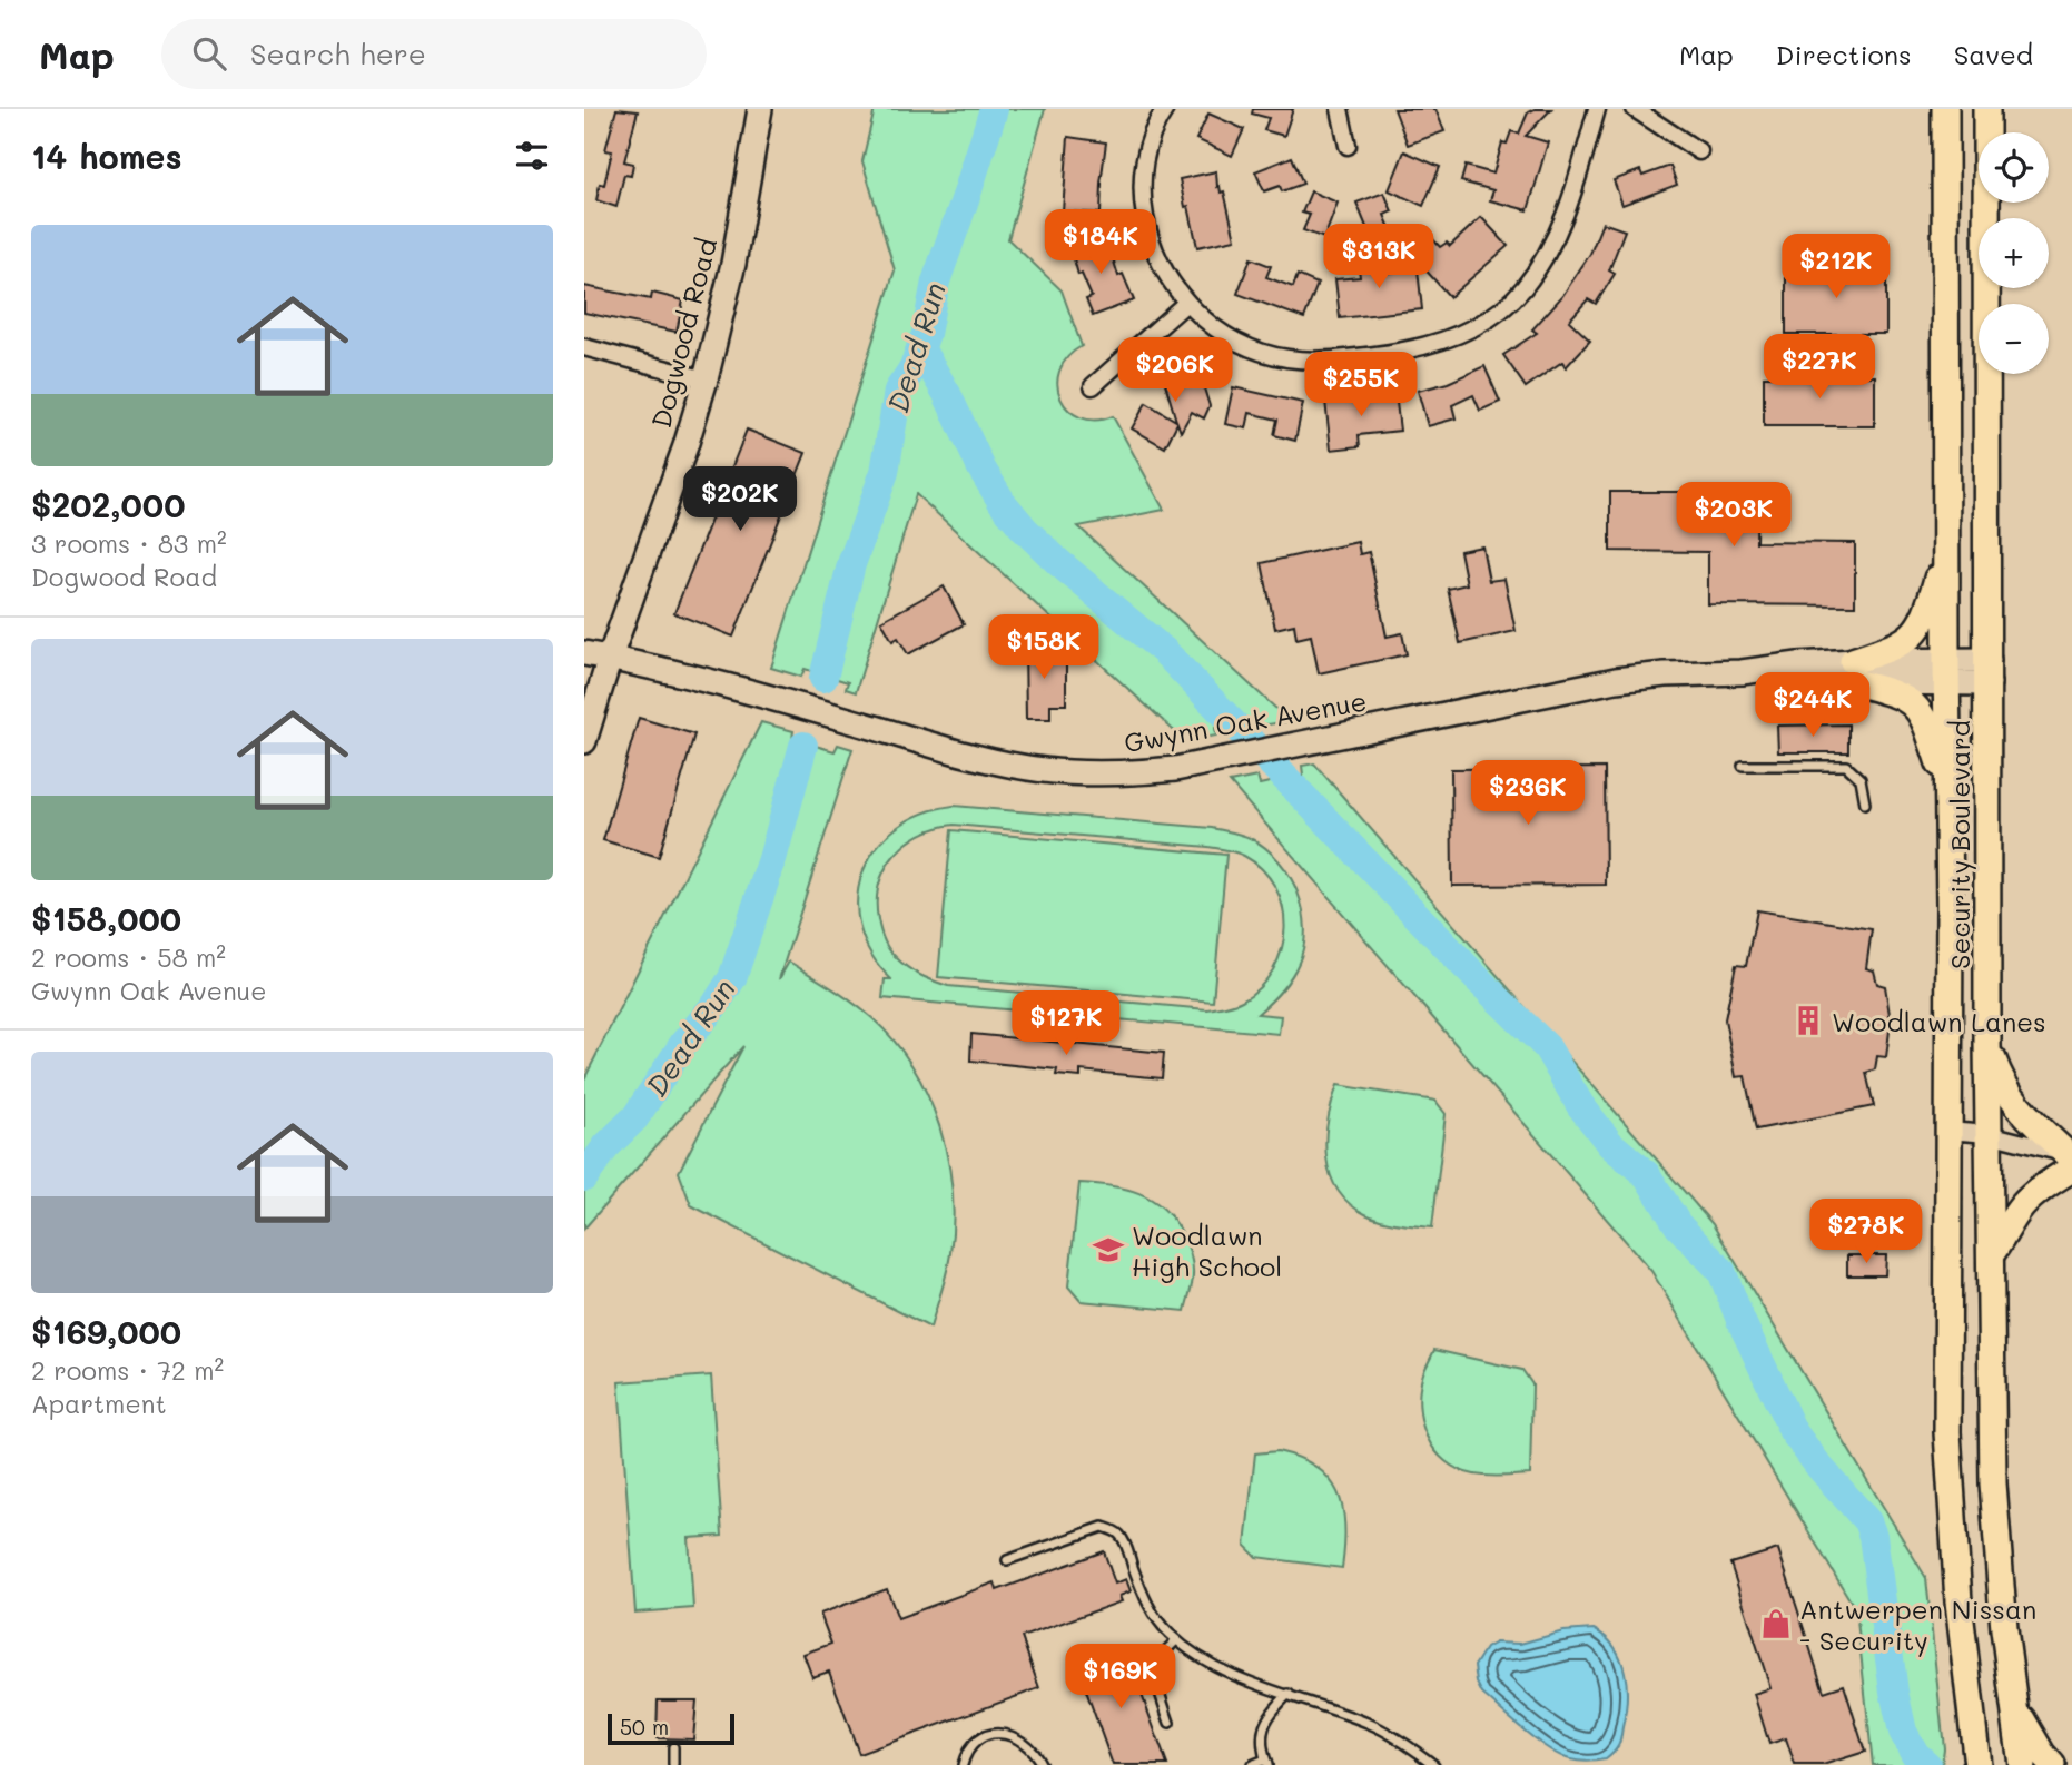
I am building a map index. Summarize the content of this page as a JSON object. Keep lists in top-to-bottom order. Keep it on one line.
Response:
{"streets":{"main road":["Security Boulevard"],"street":["Dogwood Road","Gwynn Oak Avenue"]},"crossings":[["Dogwood Road","Gwynn Oak Avenue"],["Gwynn Oak Avenue","Security Boulevard"]],"water":["Dead Run"],"places":{"building":["Woodlawn Lanes"],"school or university":["Woodlawn High School"],"shop":["Antwerpen Nissan - Security"]},"scale_bar":"50 m","page":{"header":"Map","search":"Search here","nav":["Map","Directions","Saved"],"heading":"14 homes","map_buttons":["+","−"],"list":[{"name":"$202,000","note":"3 rooms · 83 m² · Dogwood Road"},{"name":"$158,000","note":"2 rooms · 58 m² · Gwynn Oak Avenue"},{"name":"$169,000","note":"2 rooms · 72 m² · Apartment"}],"price":["$184K","$313K","$212K","$227K","$206K","$255K","$202K","$203K","$158K","$244K","$236K","$127K","$278K","$169K"],"scale":"50 m"}}
